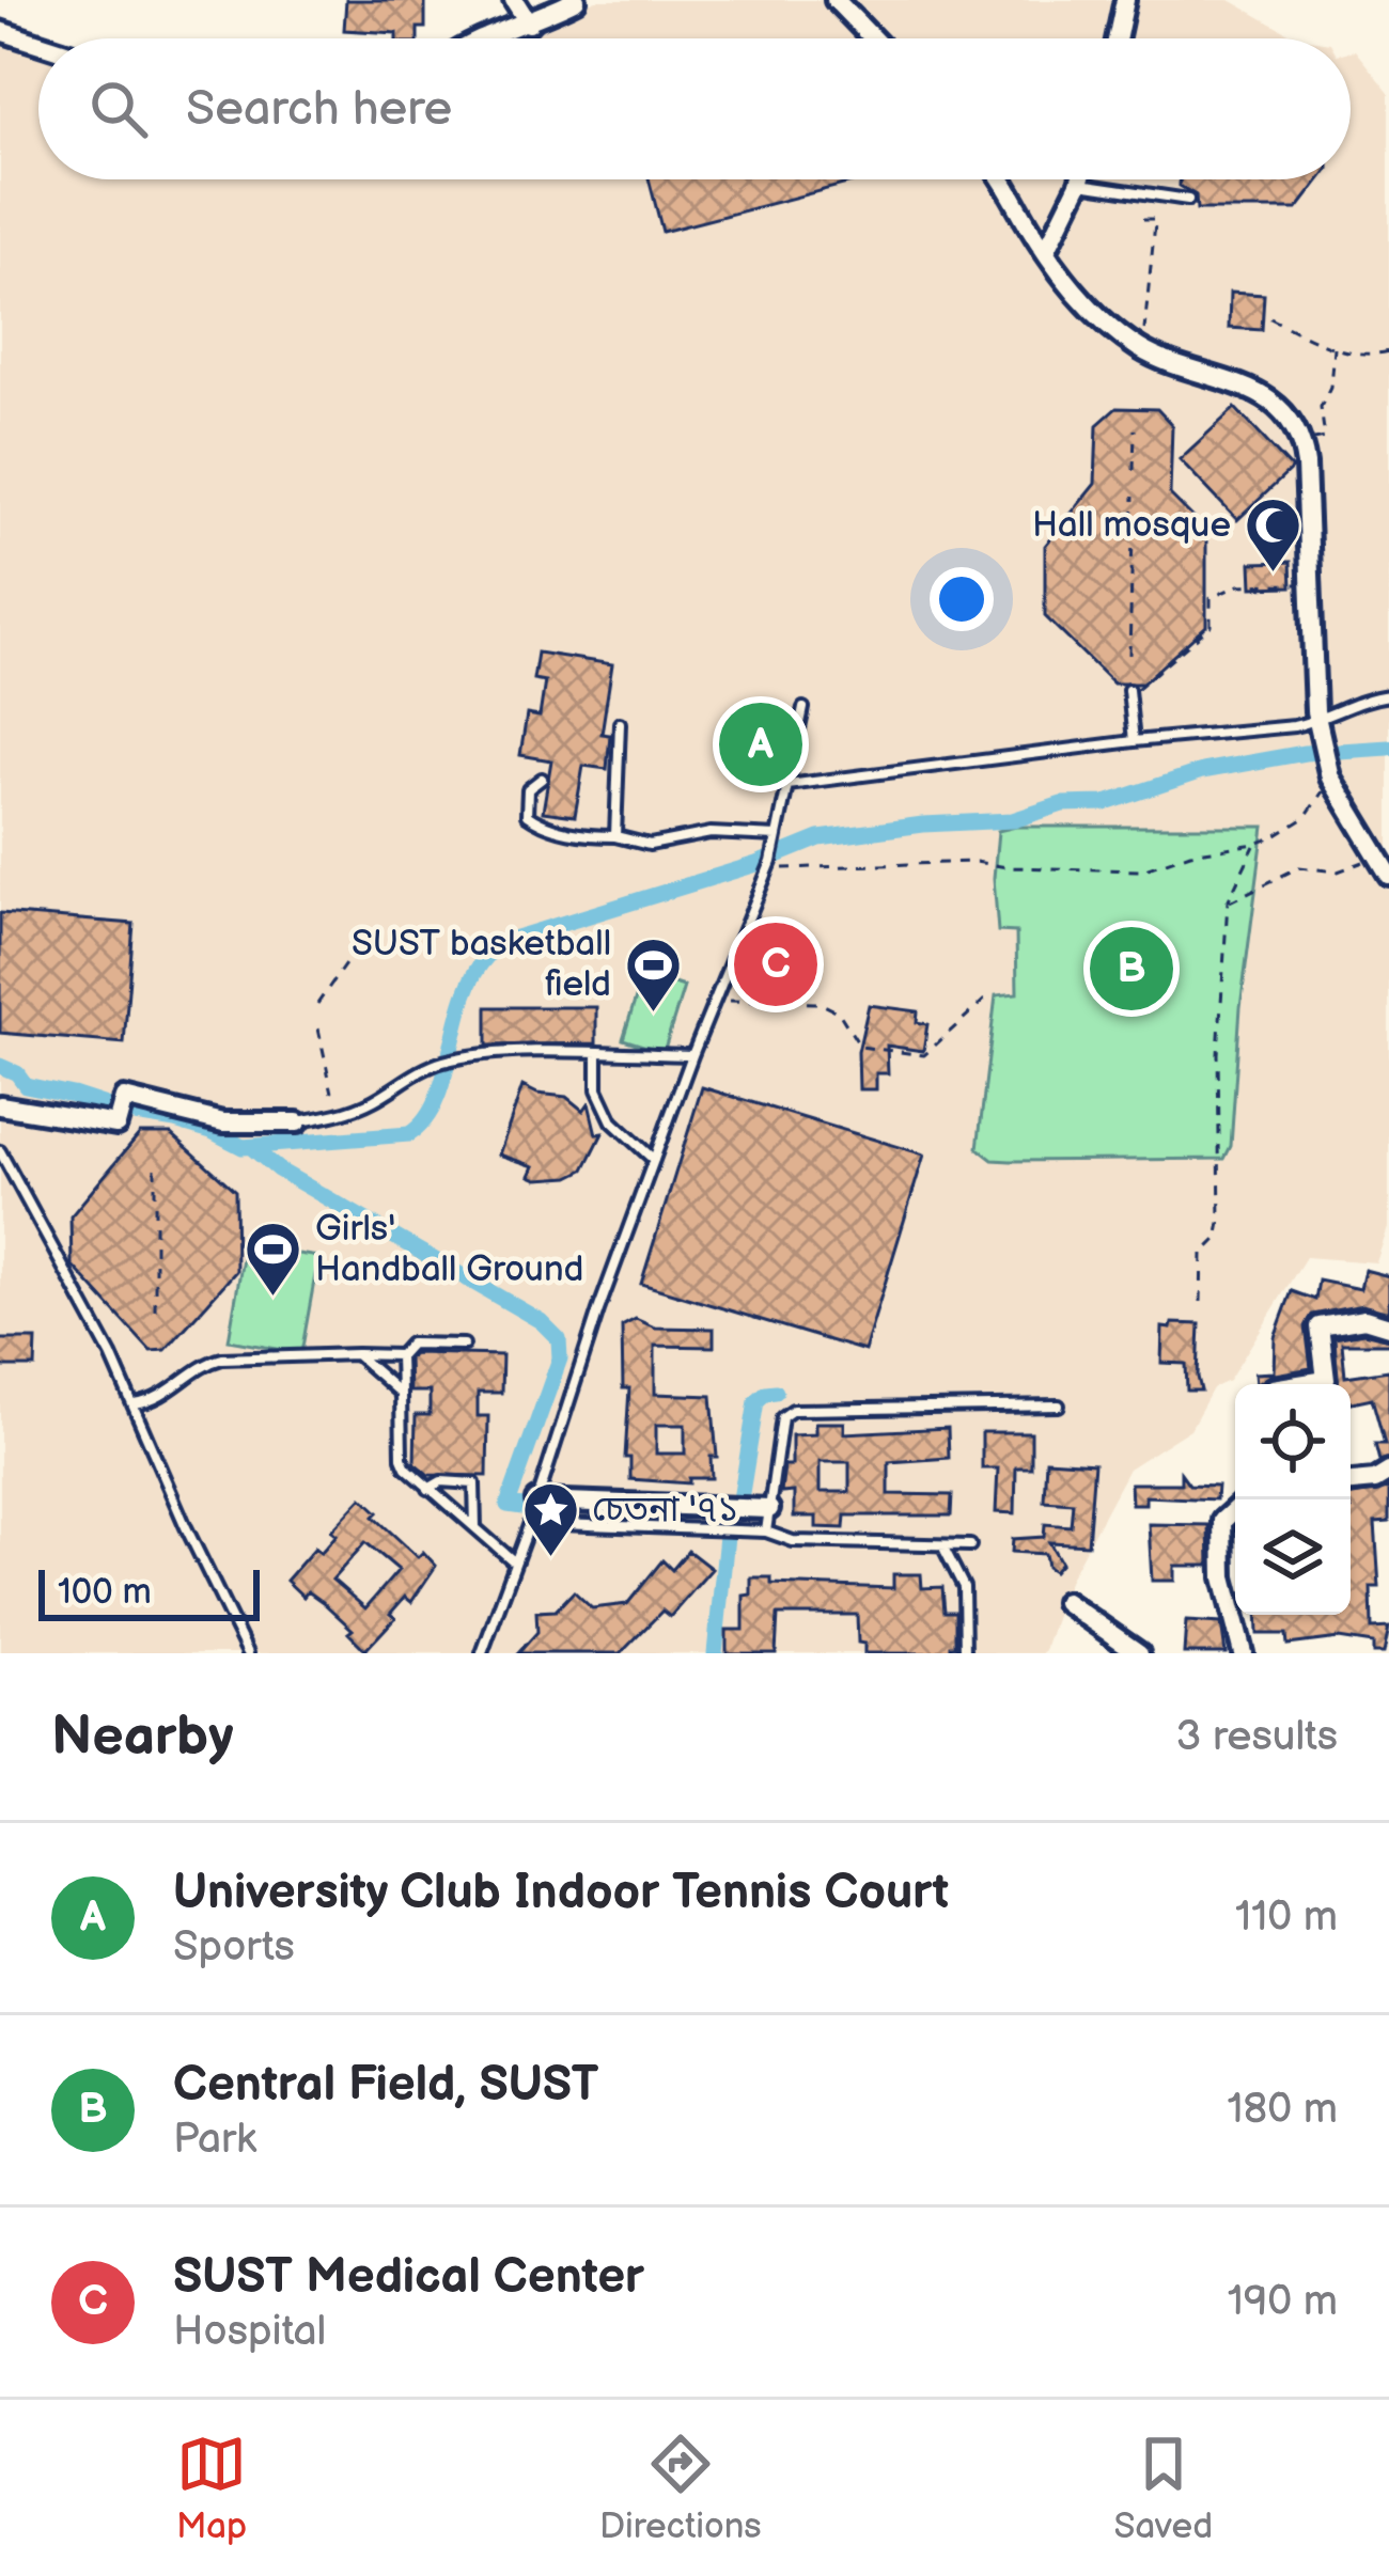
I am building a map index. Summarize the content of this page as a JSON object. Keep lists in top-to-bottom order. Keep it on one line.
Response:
{"places":{"mosque":["Hall mosque"],"sports":["SUST basketball field","Girls' Handball Ground"],"place":["চেতনা '৭১"]},"scale_bar":"100 m","page":{"search":"Search here","pins":["A","C","B"],"scale":"100 m","heading":["Nearby","3 results"],"list":[{"mark":"A","name":"University Club Indoor Tennis Court","note":"Sports","value":"110 m"},{"mark":"B","name":"Central Field, SUST","note":"Park","value":"180 m"},{"mark":"C","name":"SUST Medical Center","note":"Hospital","value":"190 m"}],"nav":["Map","Directions","Saved"]}}
